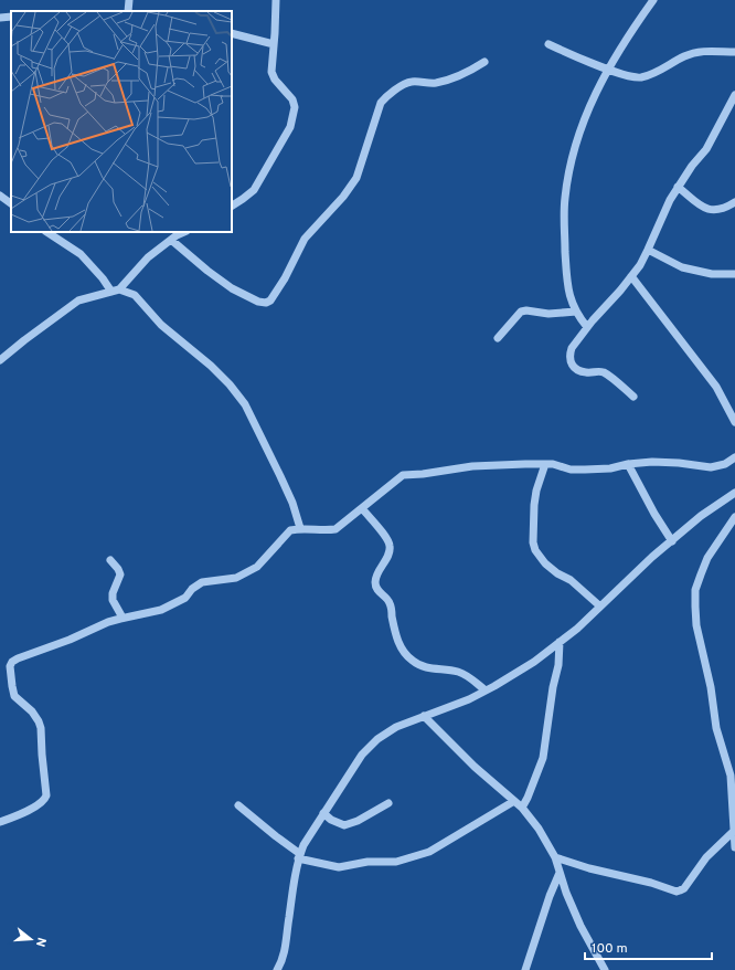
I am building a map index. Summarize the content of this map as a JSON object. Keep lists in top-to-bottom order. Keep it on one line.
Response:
{"scale_bar":"100 m","north":"right"}
